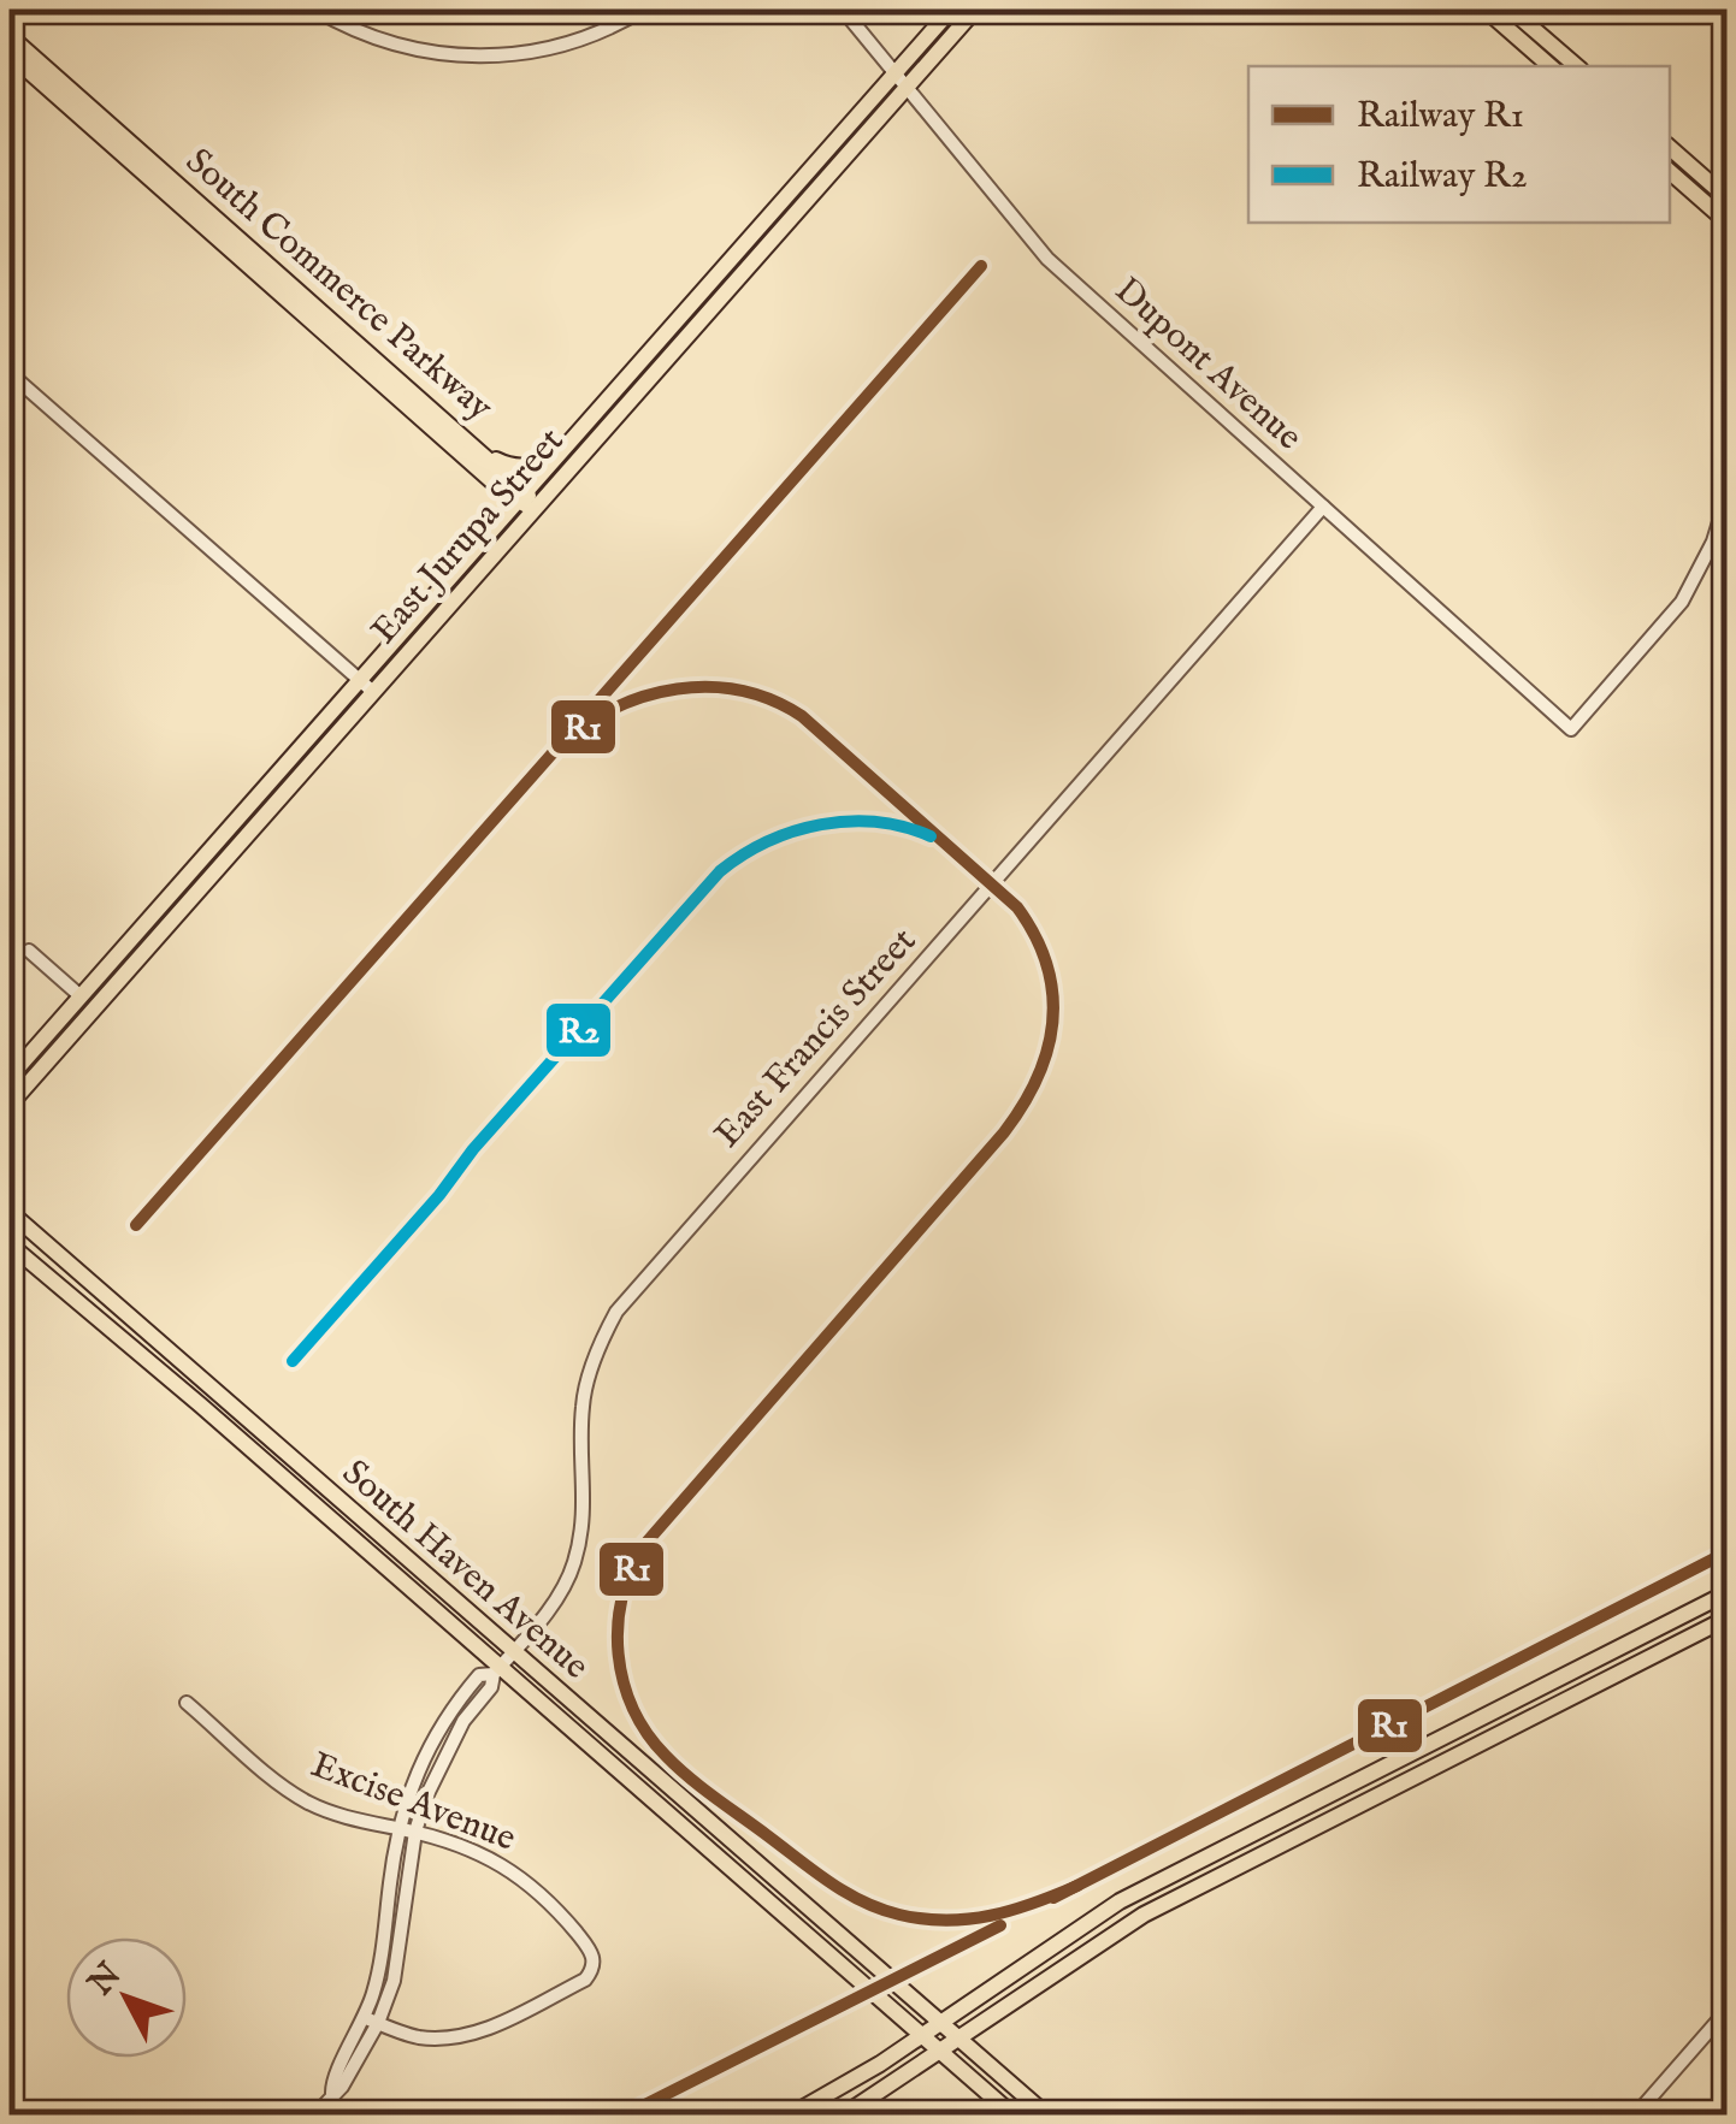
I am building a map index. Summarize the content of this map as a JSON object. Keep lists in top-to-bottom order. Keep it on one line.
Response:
{"streets":{"main road":["South Commerce Parkway","East Jurupa Street","South Haven Avenue"],"street":["Dupont Avenue","East Francis Street","Excise Avenue"]},"crossings":[["South Commerce Parkway","East Jurupa Street"],["Dupont Avenue","East Jurupa Street"],["Dupont Avenue","East Francis Street"],["East Francis Street","South Haven Avenue"],["East Francis Street","Excise Avenue"]],"lines":["rail line R1","rail line R2"],"legend":["Railway R1","Railway R2"],"north":"top left"}
